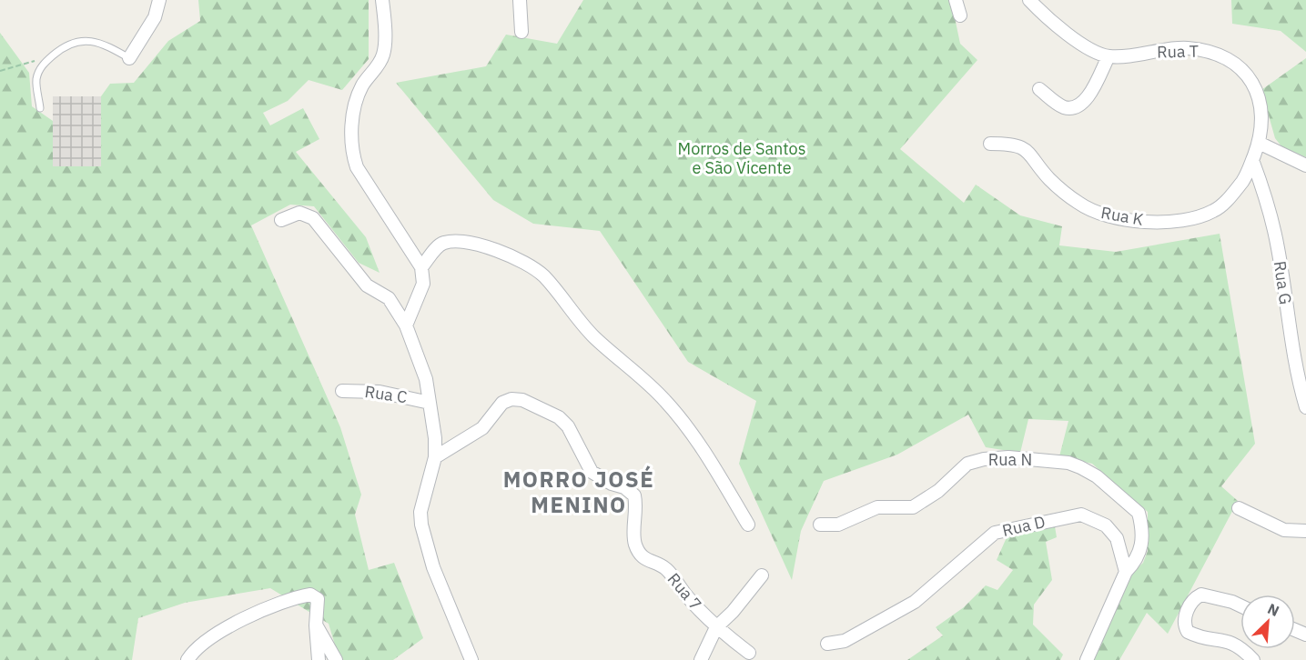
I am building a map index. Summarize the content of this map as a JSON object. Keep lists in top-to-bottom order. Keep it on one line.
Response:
{"streets":{"street":["Rua T","Rua K","Rua G","Rua C","Rua N","Rua D","Rua 7"]},"crossings":[["Rua T","Rua K"],["Rua T","Rua G"],["Rua K","Rua G"],["Rua N","Rua D"]],"districts":["MORRO JOSÉ MENINO"],"parks":["Morros de Santos e São Vicente"],"north":"top right"}
